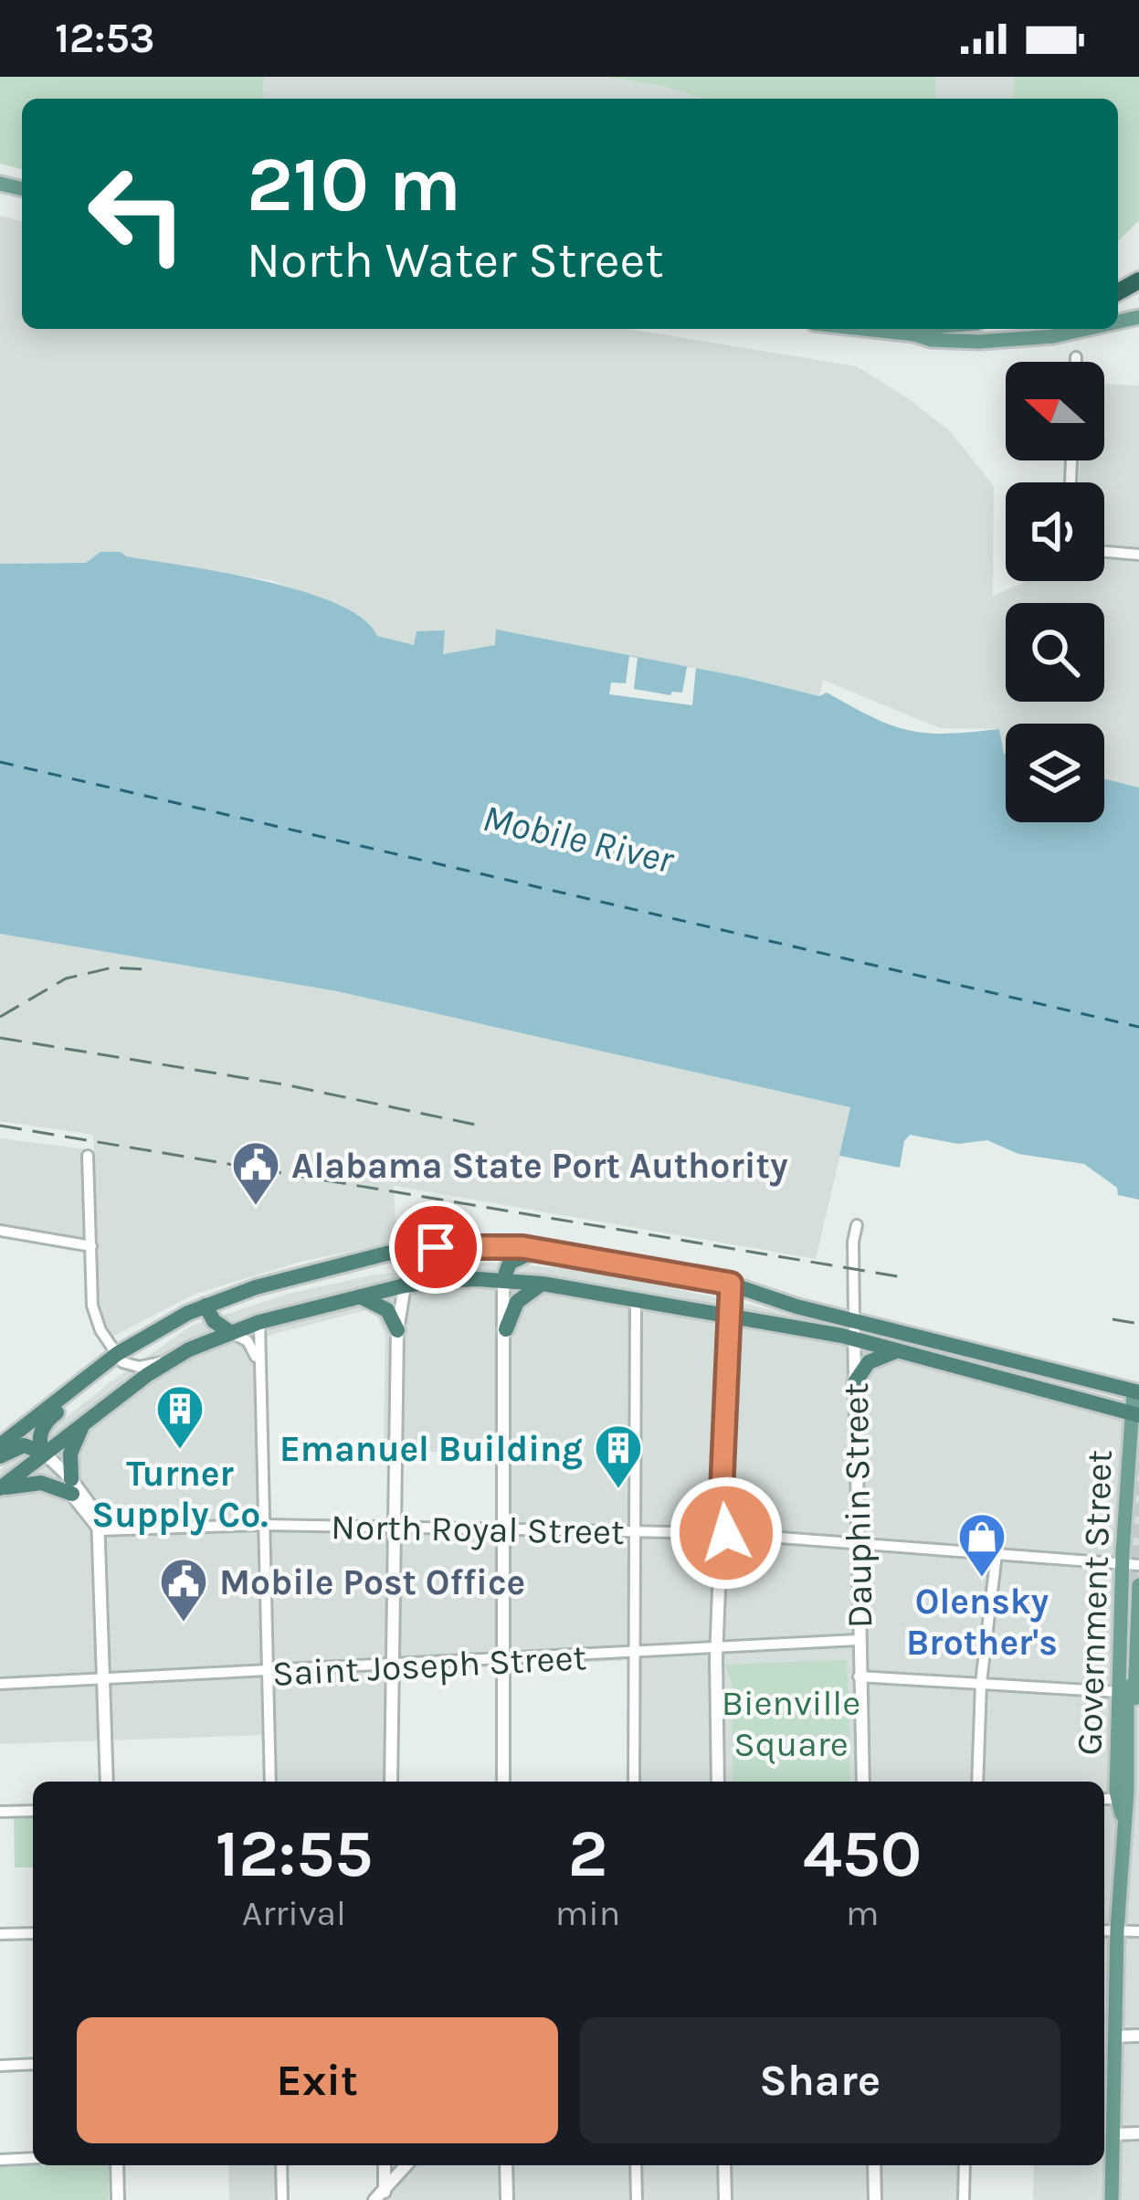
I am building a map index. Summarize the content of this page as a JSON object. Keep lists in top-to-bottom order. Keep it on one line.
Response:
{"streets":{"main road":["Government Street"],"street":["Dauphin Street","North Royal Street","Saint Joseph Street"]},"crossings":[["Dauphin Street","North Royal Street"],["Dauphin Street","Saint Joseph Street"],["North Royal Street","Government Street"]],"water":["Mobile River"],"parks":["Bienville Square"],"places":{"public building":["Alabama State Port Authority","Mobile Post Office"],"building":["Turner Supply Co.","Emanuel Building"],"shop":["Olensky Brother's"]},"north":"left","page":{"status":"12:53","turn":["210 m","North Water Street"],"eta":["12:55","Arrival","2","min","450","m"],"buttons":["Exit","Share"]}}
